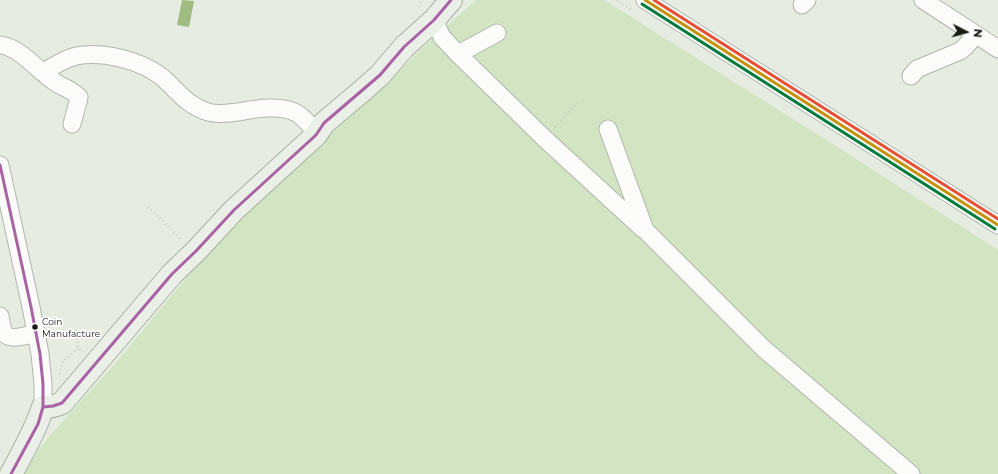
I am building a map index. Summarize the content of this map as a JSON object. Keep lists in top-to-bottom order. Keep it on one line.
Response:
{"places":["Coin Manufacture"],"north":"right"}
